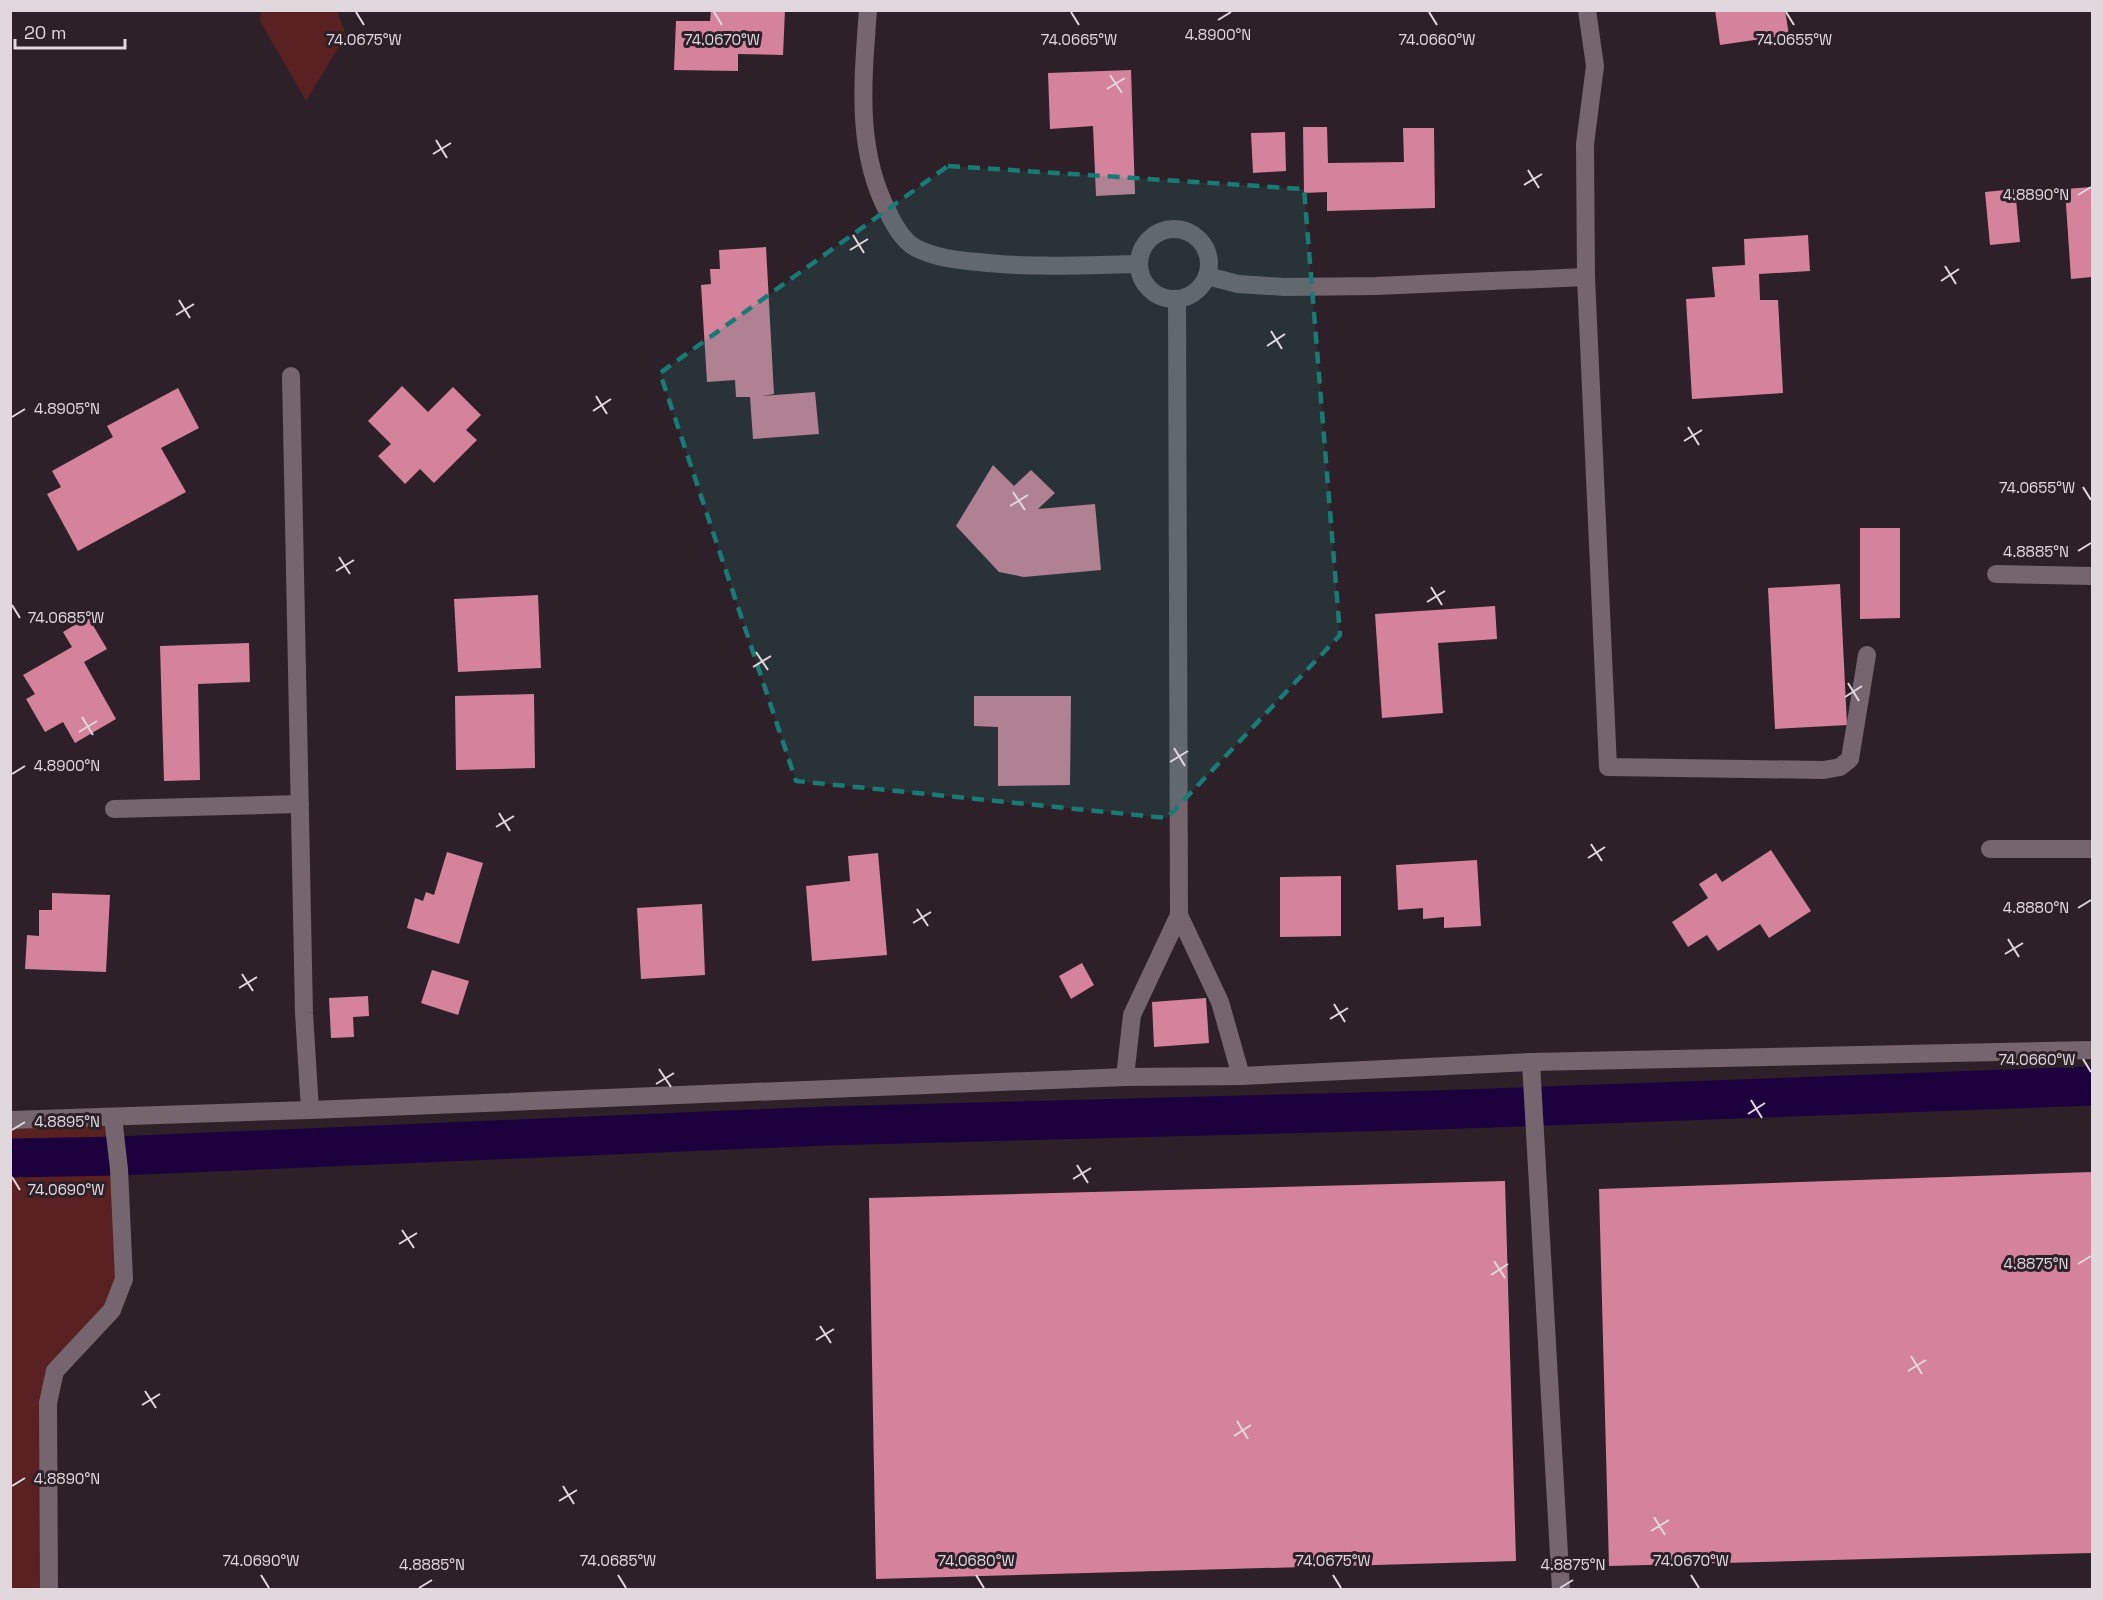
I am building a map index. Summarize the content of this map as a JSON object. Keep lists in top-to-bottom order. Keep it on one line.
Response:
{"scale_bar":"20 m","coordinates":["4.8900°N","74.0660°W","74.0675°W","74.0670°W","74.0665°W","74.0655°W","4.8890°N","4.8905°N","4.8885°N","74.0685°W","4.8880°N","4.8895°N","74.0690°W","4.8875°N","74.0680°W"]}
